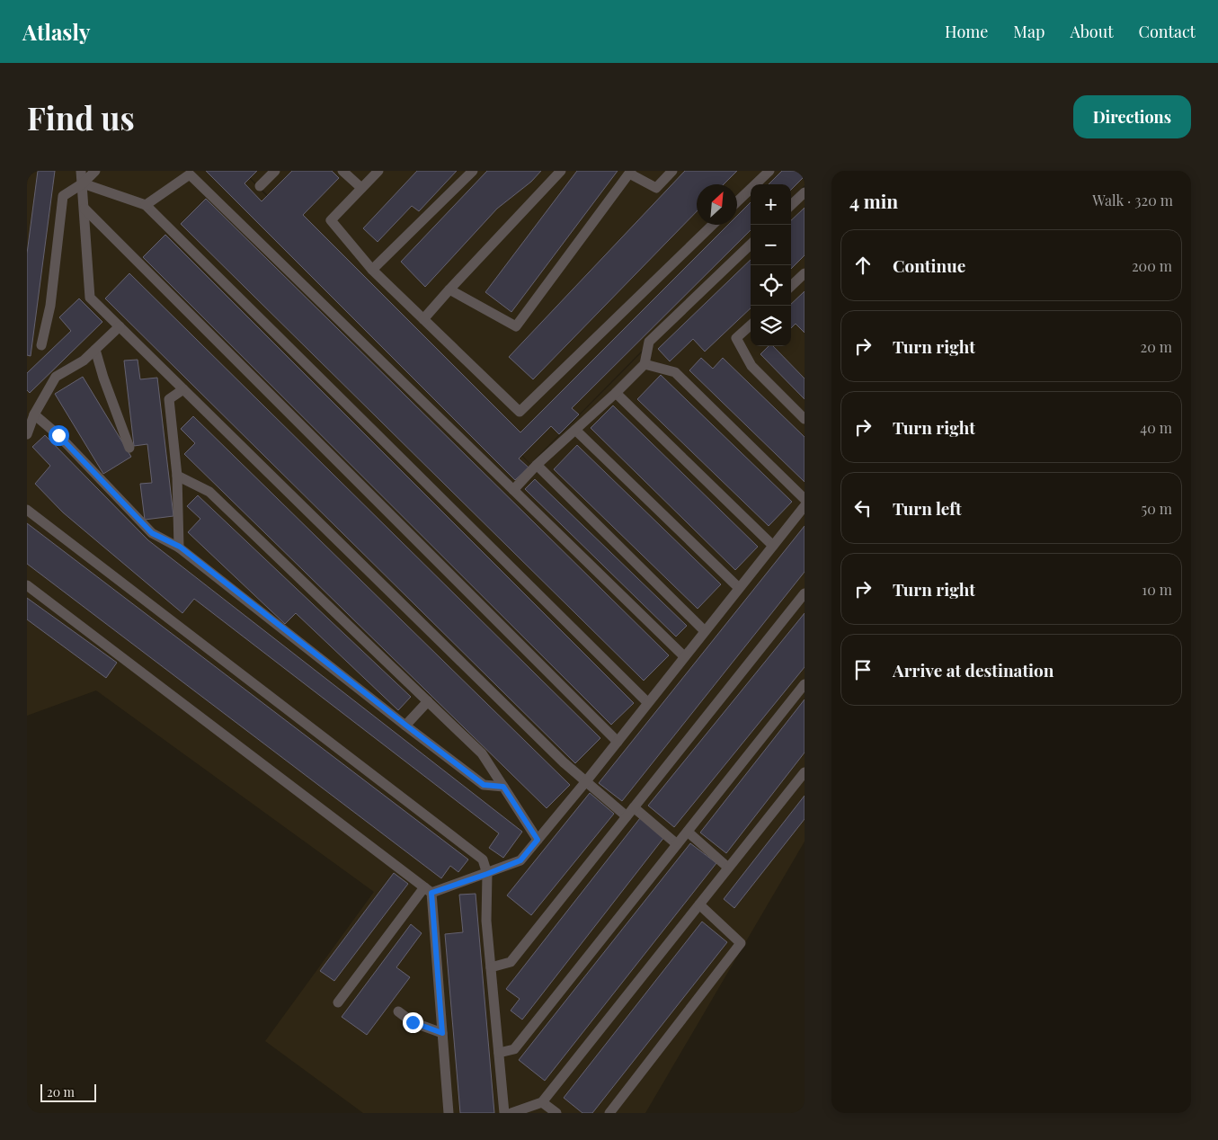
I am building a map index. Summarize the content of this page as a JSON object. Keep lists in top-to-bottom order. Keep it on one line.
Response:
{"scale_bar":"20 m","north":"top right","page":{"header":"Atlasly","nav":["Home","Map","About","Contact"],"buttons":"Directions","title":"Find us","heading":["4 min","Walk · 320 m"],"map_buttons":["+","−"],"list":[["Continue","200 m"],["Turn right","20 m"],["Turn right","40 m"],["Turn left","50 m"],["Turn right","10 m"],"Arrive at destination"],"scale":"20 m"}}
